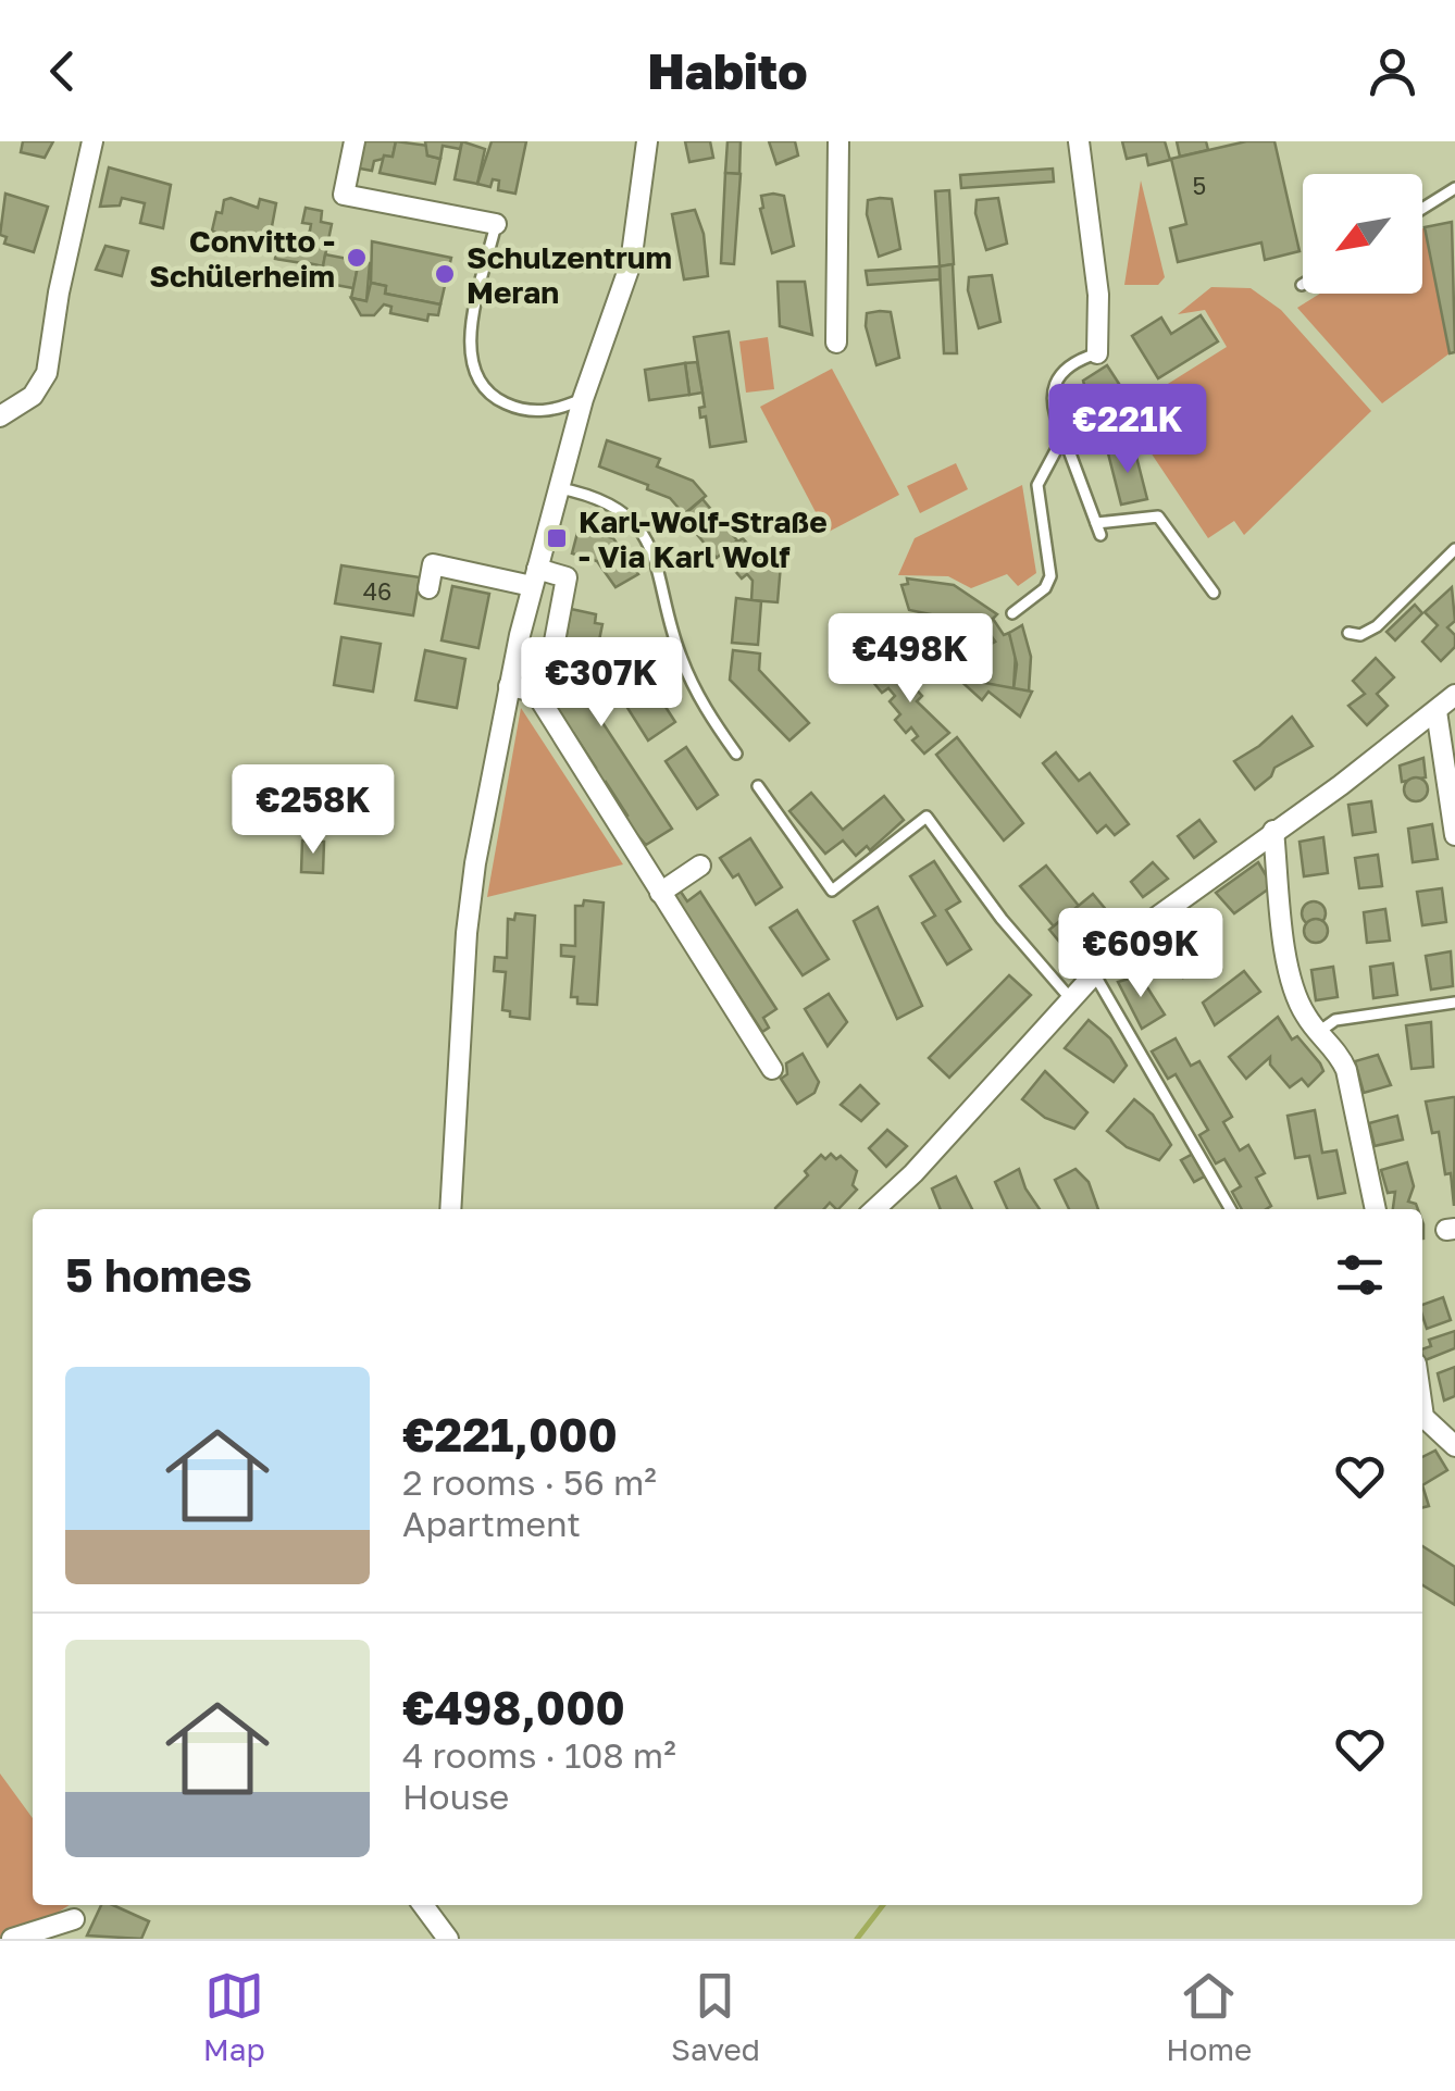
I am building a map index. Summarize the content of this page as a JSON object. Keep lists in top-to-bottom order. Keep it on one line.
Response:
{"places":{"other":["Convitto - Schülerheim","Schulzentrum Meran"],"transit":["Karl-Wolf-Straße - Via Karl Wolf"]},"house_numbers":["5","46"],"north":"bottom left","page":{"header":"Habito","price":["€221K","€498K","€307K","€258K","€609K"],"heading":"5 homes","list":[{"name":"€221,000","note":"2 rooms · 56 m² · Apartment"},{"name":"€498,000","note":"4 rooms · 108 m² · House"}],"tabs":["Map","Saved","Home"]}}
